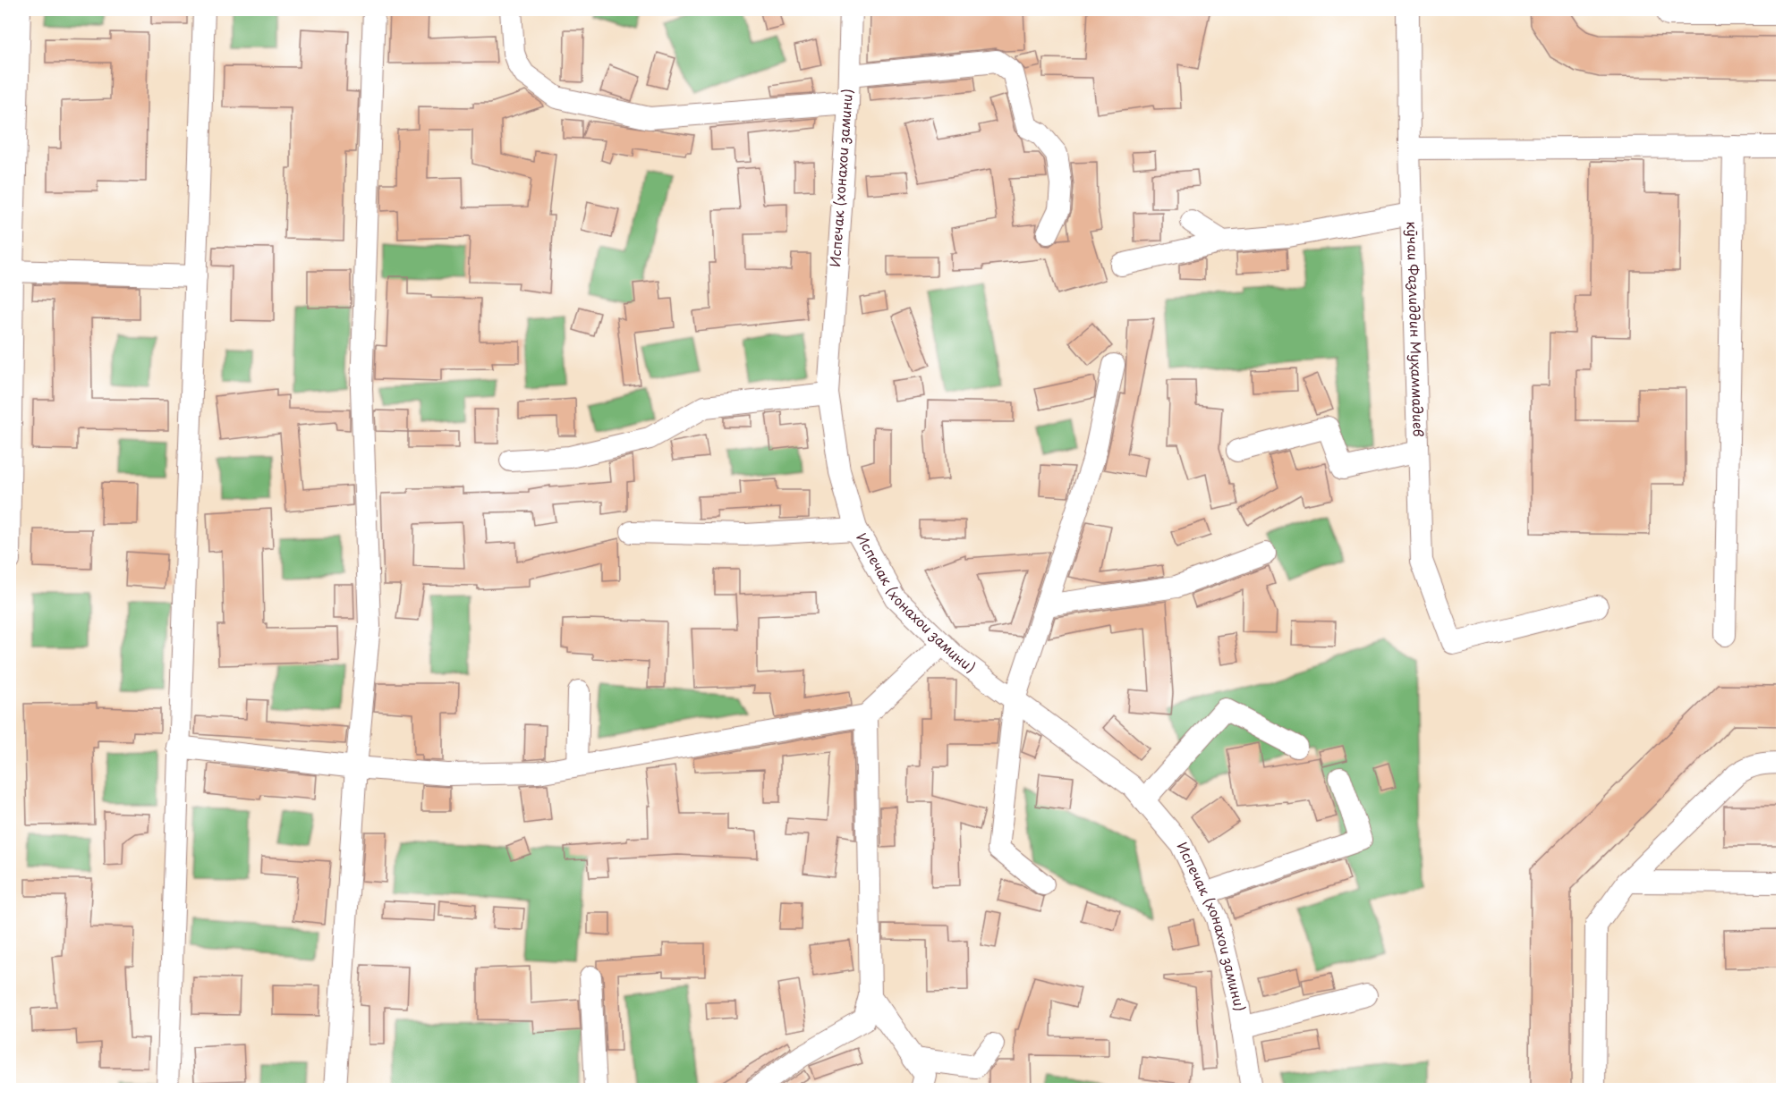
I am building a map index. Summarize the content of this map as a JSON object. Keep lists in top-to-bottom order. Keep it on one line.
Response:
{"streets":{"street":["Испечак (хонахои замини)","кӯчаи Фазлиддин Муҳаммадиев"]}}
